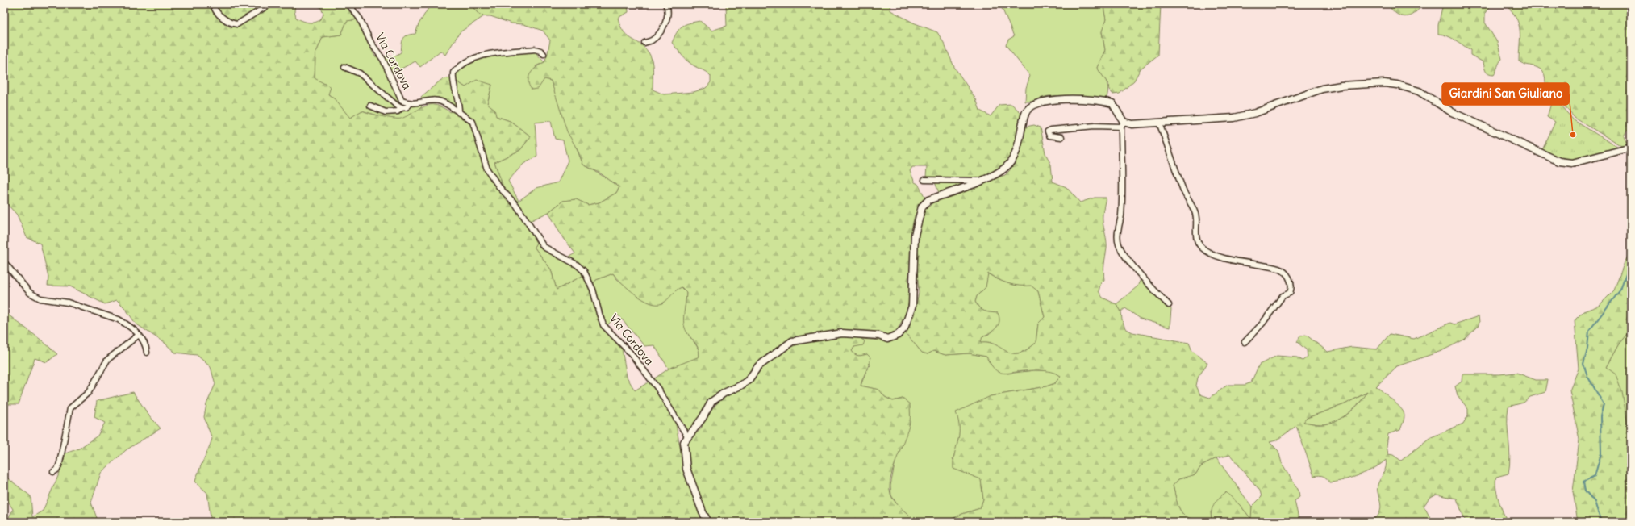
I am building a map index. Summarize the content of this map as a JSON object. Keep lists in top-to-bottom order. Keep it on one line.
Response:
{"streets":{"street":["Via Cordova"]},"places":["Giardini San Giuliano"]}
